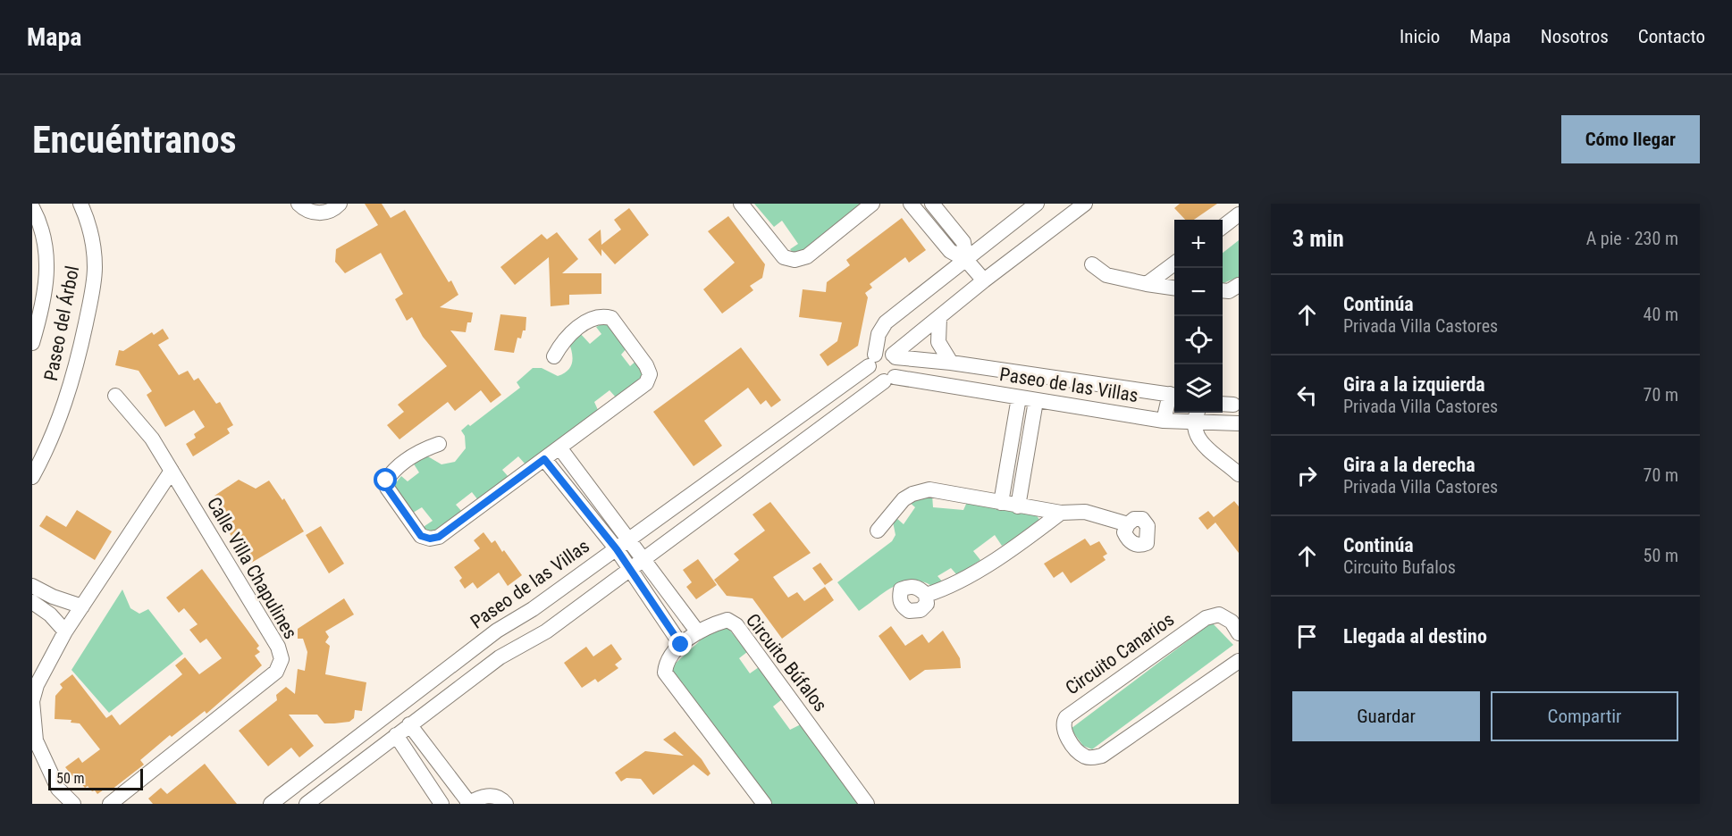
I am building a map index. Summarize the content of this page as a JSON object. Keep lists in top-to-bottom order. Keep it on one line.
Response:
{"streets":{"street":["Paseo del Árbol","Paseo de las Villas","Calle Villa Chapulines","Circuito Canarios","Circuito Búfalos"]},"scale_bar":"50 m","page":{"header":"Mapa","nav":["Inicio","Mapa","Nosotros","Contacto"],"buttons":["Cómo llegar",["Guardar","Compartir"]],"title":"Encuéntranos","heading":["3 min","A pie · 230 m"],"map_buttons":["+","−"],"list":[["Continúa","Privada Villa Castores","40 m"],["Gira a la izquierda","Privada Villa Castores","70 m"],["Gira a la derecha","Privada Villa Castores","70 m"],["Continúa","Circuito Bufalos","50 m"],"Llegada al destino"],"scale":"50 m"}}
